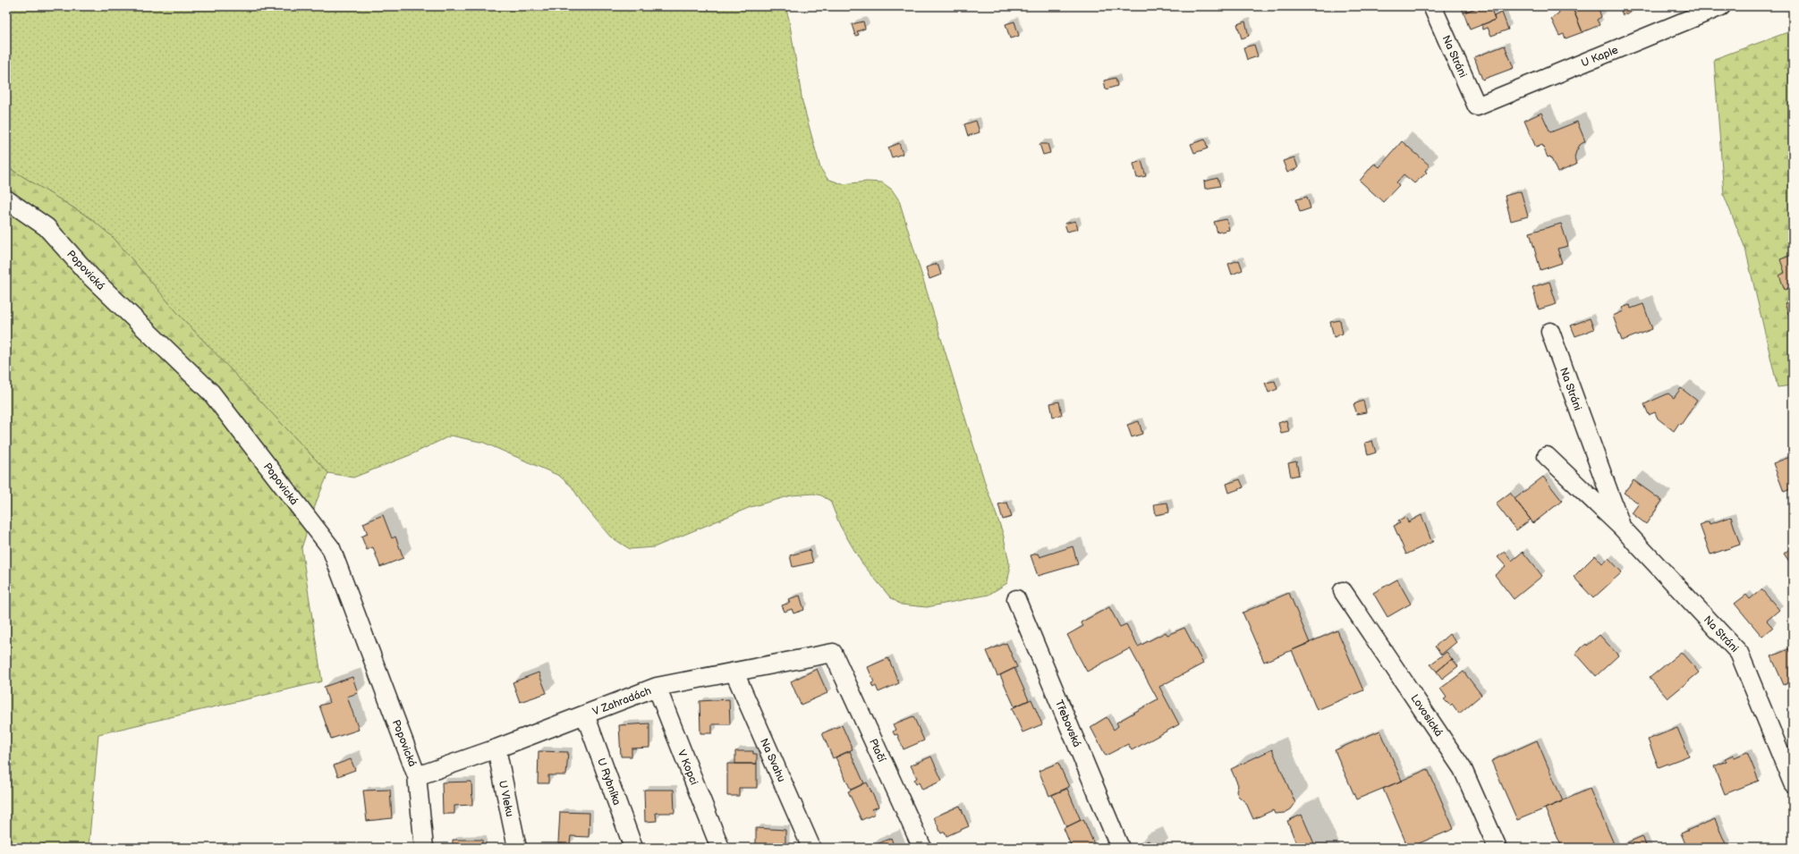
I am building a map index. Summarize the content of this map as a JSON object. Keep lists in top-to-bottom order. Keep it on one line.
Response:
{"streets":{"street":["Na Stráni","U Kaple","Popovická","V Zahradách","Lovosická","Třebovská","Ptačí","Na Svahu","V Kopci","U Rybníka","U Vleku"]},"crossings":[["Na Stráni","U Kaple"],["Popovická","V Zahradách"],["V Zahradách","Ptačí"],["V Zahradách","Na Svahu"],["V Zahradách","V Kopci"],["V Zahradách","U Rybníka"],["V Zahradách","U Vleku"]]}
